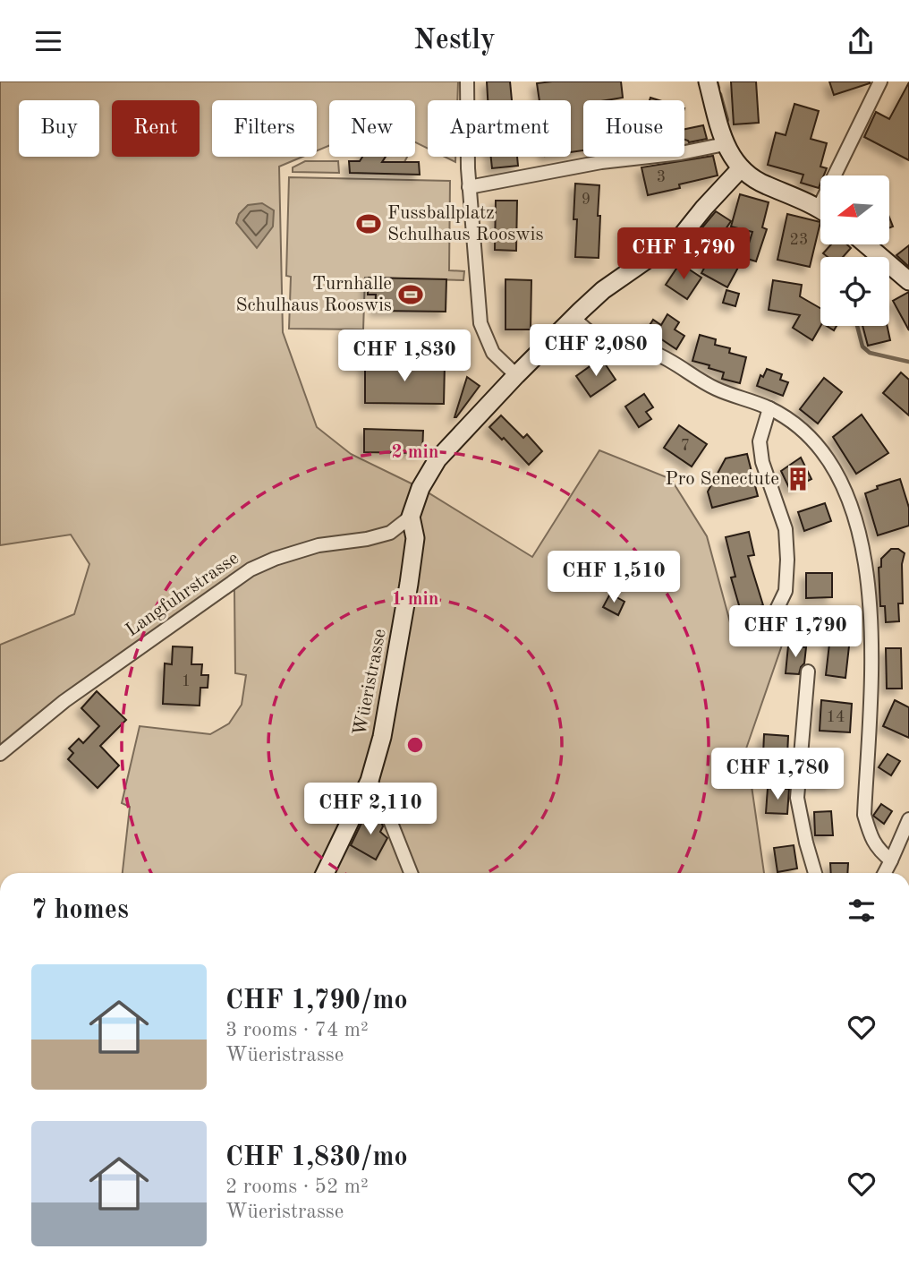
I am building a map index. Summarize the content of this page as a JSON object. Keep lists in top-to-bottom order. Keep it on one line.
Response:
{"streets":{"street":["Langfuhrstrasse","Wüeristrasse"]},"crossings":[["Langfuhrstrasse","Wüeristrasse"]],"places":{"sports":["Fussballplatz Schulhaus Rooswis","Turnhalle Schulhaus Rooswis"],"building":["Pro Senectute"]},"house_numbers":["3","9","23","7","1","14"],"north":"left","page":{"header":"Nestly","chip":["Buy","Rent","Filters","New","Apartment","House"],"price":["CHF 1,790","CHF 2,080","CHF 1,830","CHF 1,510","CHF 1,790","CHF 1,780","CHF 2,110"],"heading":"7 homes","list":[{"name":"CHF 1,790/mo","note":"3 rooms · 74 m² · Wüeristrasse"},{"name":"CHF 1,830/mo","note":"2 rooms · 52 m² · Wüeristrasse"}]},"rings":["2 min","1 min"]}
